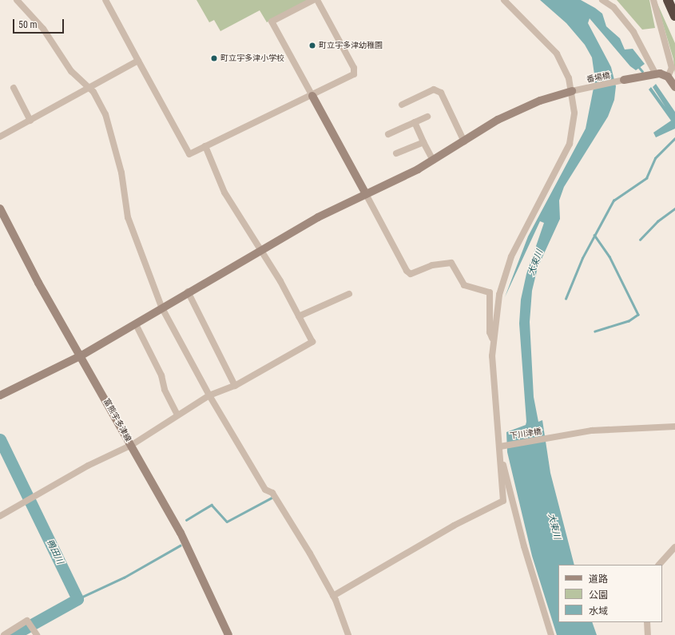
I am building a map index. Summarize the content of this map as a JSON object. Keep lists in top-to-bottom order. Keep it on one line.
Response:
{"streets":{"street":["番場橋","富熊宇多津線","下川津橋"]},"water":["大束川","鴨田川"],"places":["町立宇多津幼稚園","町立宇多津小学校"],"legend":["道路","公園","水域"],"scale_bar":"50 m"}
